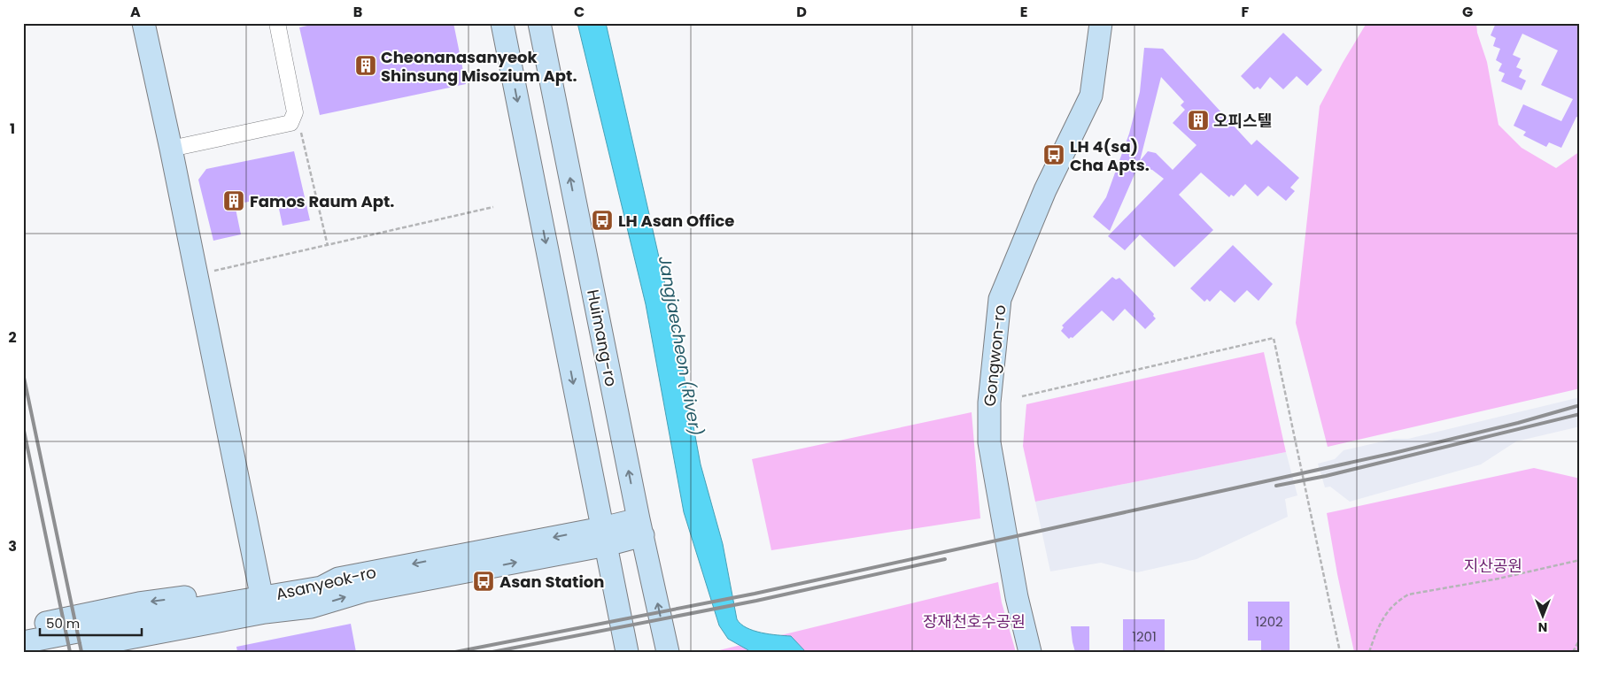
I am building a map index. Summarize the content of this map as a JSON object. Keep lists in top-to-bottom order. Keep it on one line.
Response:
{"streets":{"street":["Huimang-ro","Gongwon-ro","Asanyeok-ro"]},"water":["Jangjaecheon (River)"],"parks":["지산공원","장재천호수공원"],"places":{"building":["Cheonanasanyeok Shinsung Misozium Apt.","오피스텔","Famos Raum Apt."],"bus stop":["LH 4(sa) Cha Apts.","LH Asan Office","Asan Station"]},"house_numbers":["1202","1201"],"scale_bar":"50 m","north":"bottom","grid":{"columns":["A","B","C","D","E","F","G"],"rows":["1","2","3"]}}
